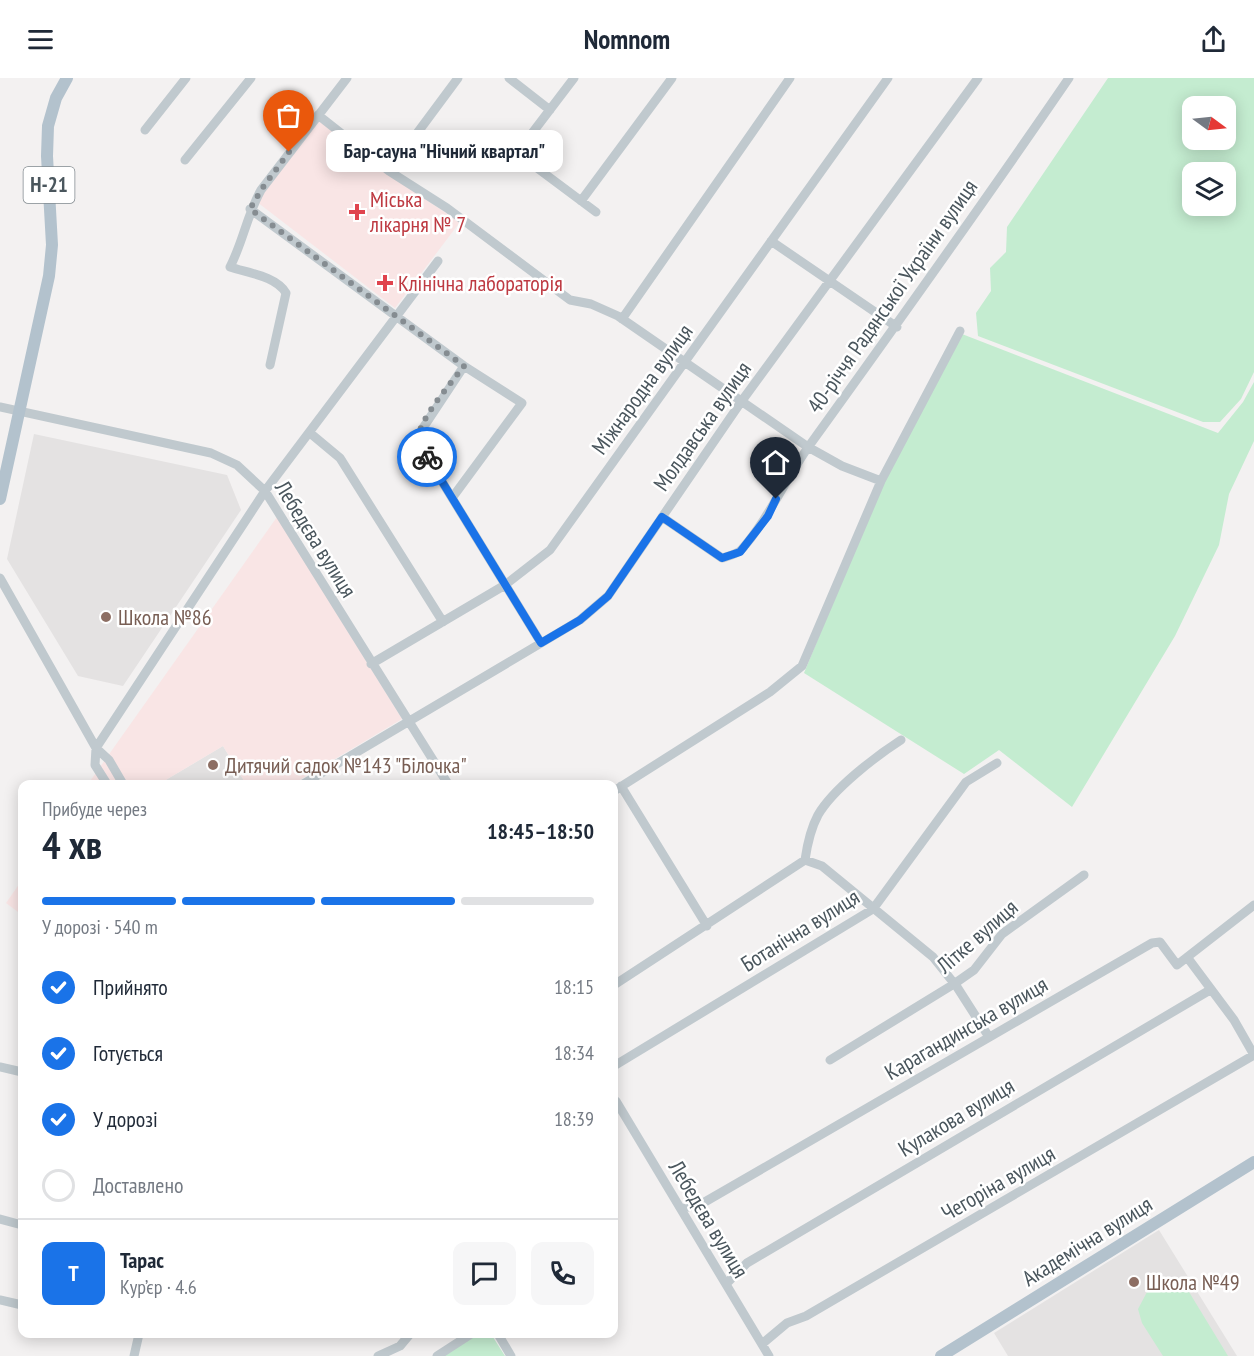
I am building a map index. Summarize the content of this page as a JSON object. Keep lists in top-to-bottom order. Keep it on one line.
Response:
{"streets":{"main road":["Н-21","Академічна вулиця"],"street":["40-річчя Радянської України вулиця","Міжнародна вулиця","Молдавська вулиця","Лебедєва вулиця","Ботанічна вулиця","Літке вулиця","Карагандинська вулиця","Кулакова вулиця","Чегоріна вулиця"]},"crossings":[["Н-21","Лебедєва вулиця"],["40-річчя Радянської України вулиця","Молдавська вулиця"],["Міжнародна вулиця","Лебедєва вулиця"],["Молдавська вулиця","Лебедєва вулиця"],["Лебедєва вулиця","Карагандинська вулиця"],["Лебедєва вулиця","Кулакова вулиця"],["Лебедєва вулиця","Чегоріна вулиця"]],"places":{"other":["Бар-сауна \"Нічний квартал\"","Школа №86","Дитячий садок №143 \"Білочка\"","Школа №49"],"health":["Міська лікарня № 7","Клінічна лабораторія"]},"north":"right","page":{"header":"Nomnom","bubble":"Бар-сауна \"Нічний квартал\"","heading":["4 хв","Прибуде через","18:45–18:50"],"panel":["Тарас","Кур’єр · 4.6"],"bar":"У дорозі · 540 m","list":[["Прийнято","18:15"],["Готується","18:34"],["У дорозі","18:39"],"Доставлено"],"round":"Т"}}
